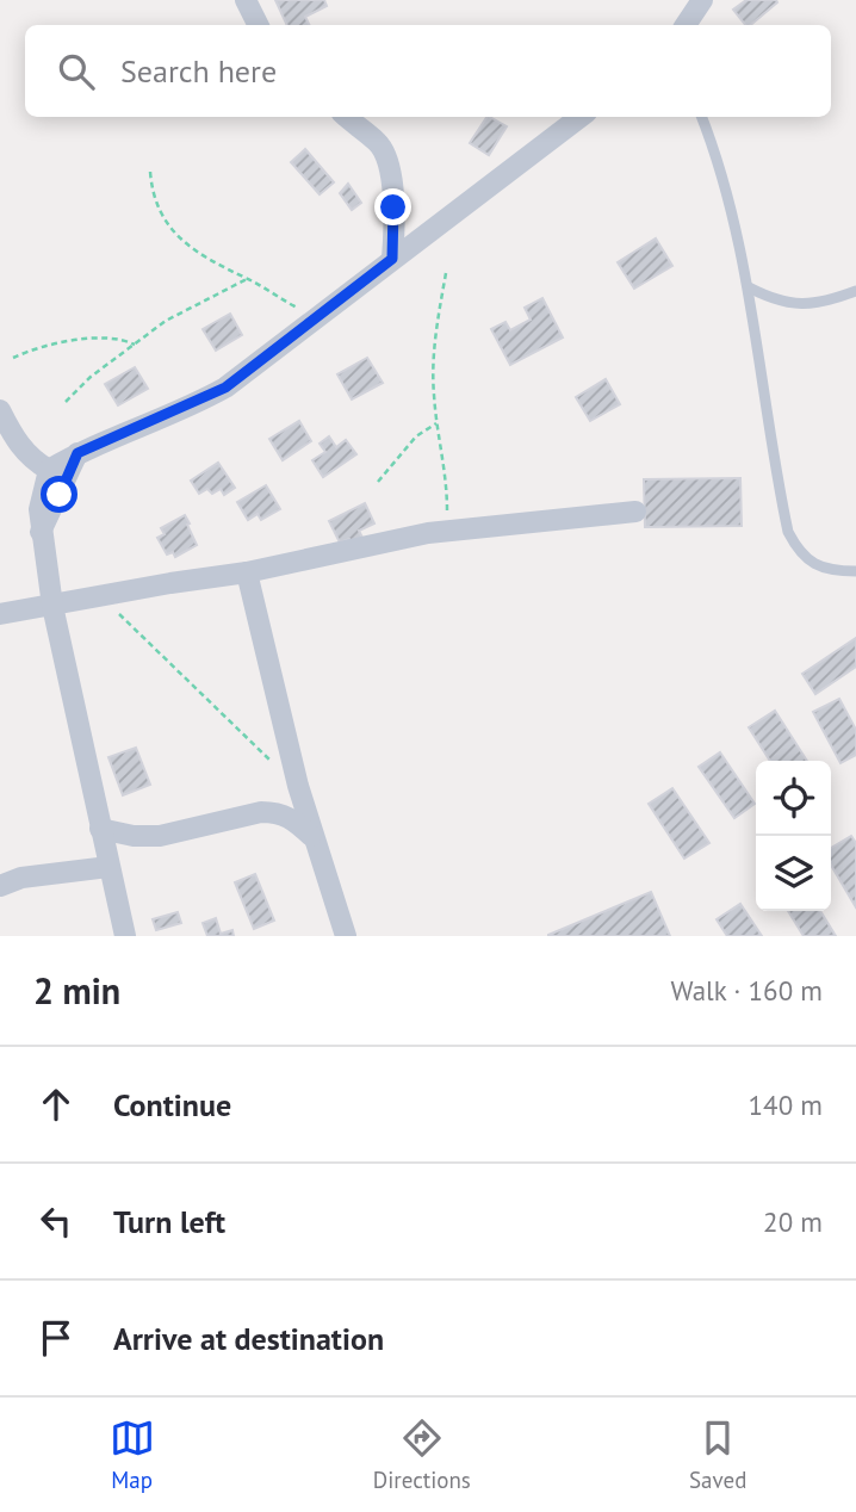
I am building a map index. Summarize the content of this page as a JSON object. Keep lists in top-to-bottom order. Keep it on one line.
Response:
{"page":{"search":"Search here","heading":["2 min","Walk · 160 m"],"list":[["Continue","140 m"],["Turn left","20 m"],"Arrive at destination"],"nav":["Map","Directions","Saved"]}}
